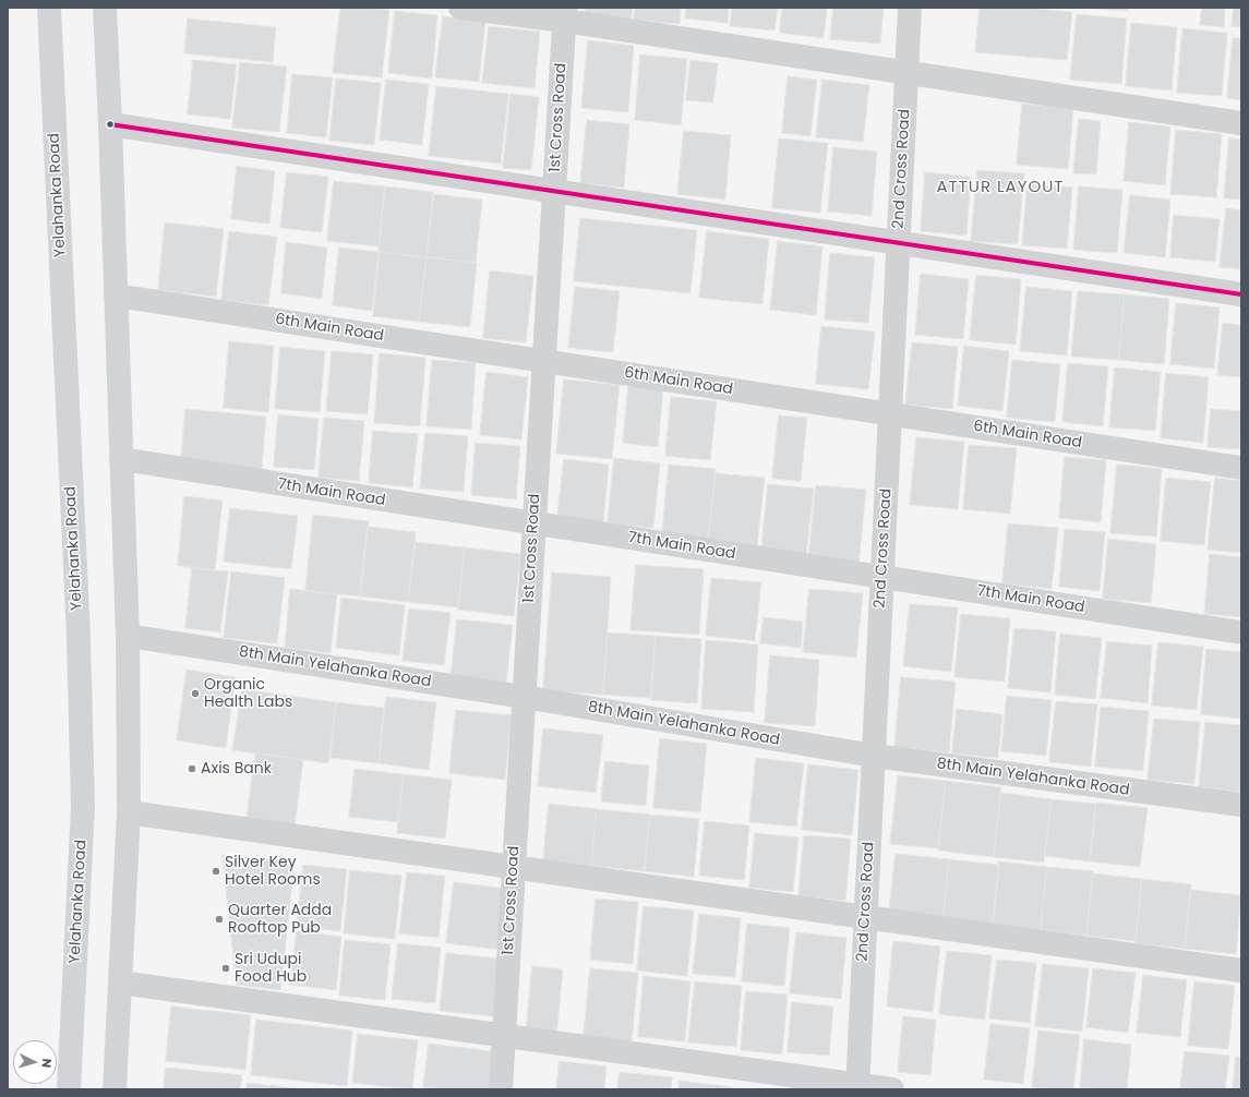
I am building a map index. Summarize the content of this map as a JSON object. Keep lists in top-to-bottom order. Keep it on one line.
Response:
{"streets":{"main road":["Yelahanka Road"],"street":["1st Cross Road","2nd Cross Road","6th Main Road","7th Main Road","8th Main Yelahanka Road"]},"crossings":[["1st Cross Road","6th Main Road"],["1st Cross Road","7th Main Road"],["1st Cross Road","8th Main Yelahanka Road"],["2nd Cross Road","6th Main Road"],["2nd Cross Road","7th Main Road"],["2nd Cross Road","8th Main Yelahanka Road"]],"districts":["ATTUR LAYOUT"],"places":["Organic Health Labs","Axis Bank","Silver Key Hotel Rooms","Quarter Adda Rooftop Pub","Sri Udupi Food Hub"],"north":"right"}
